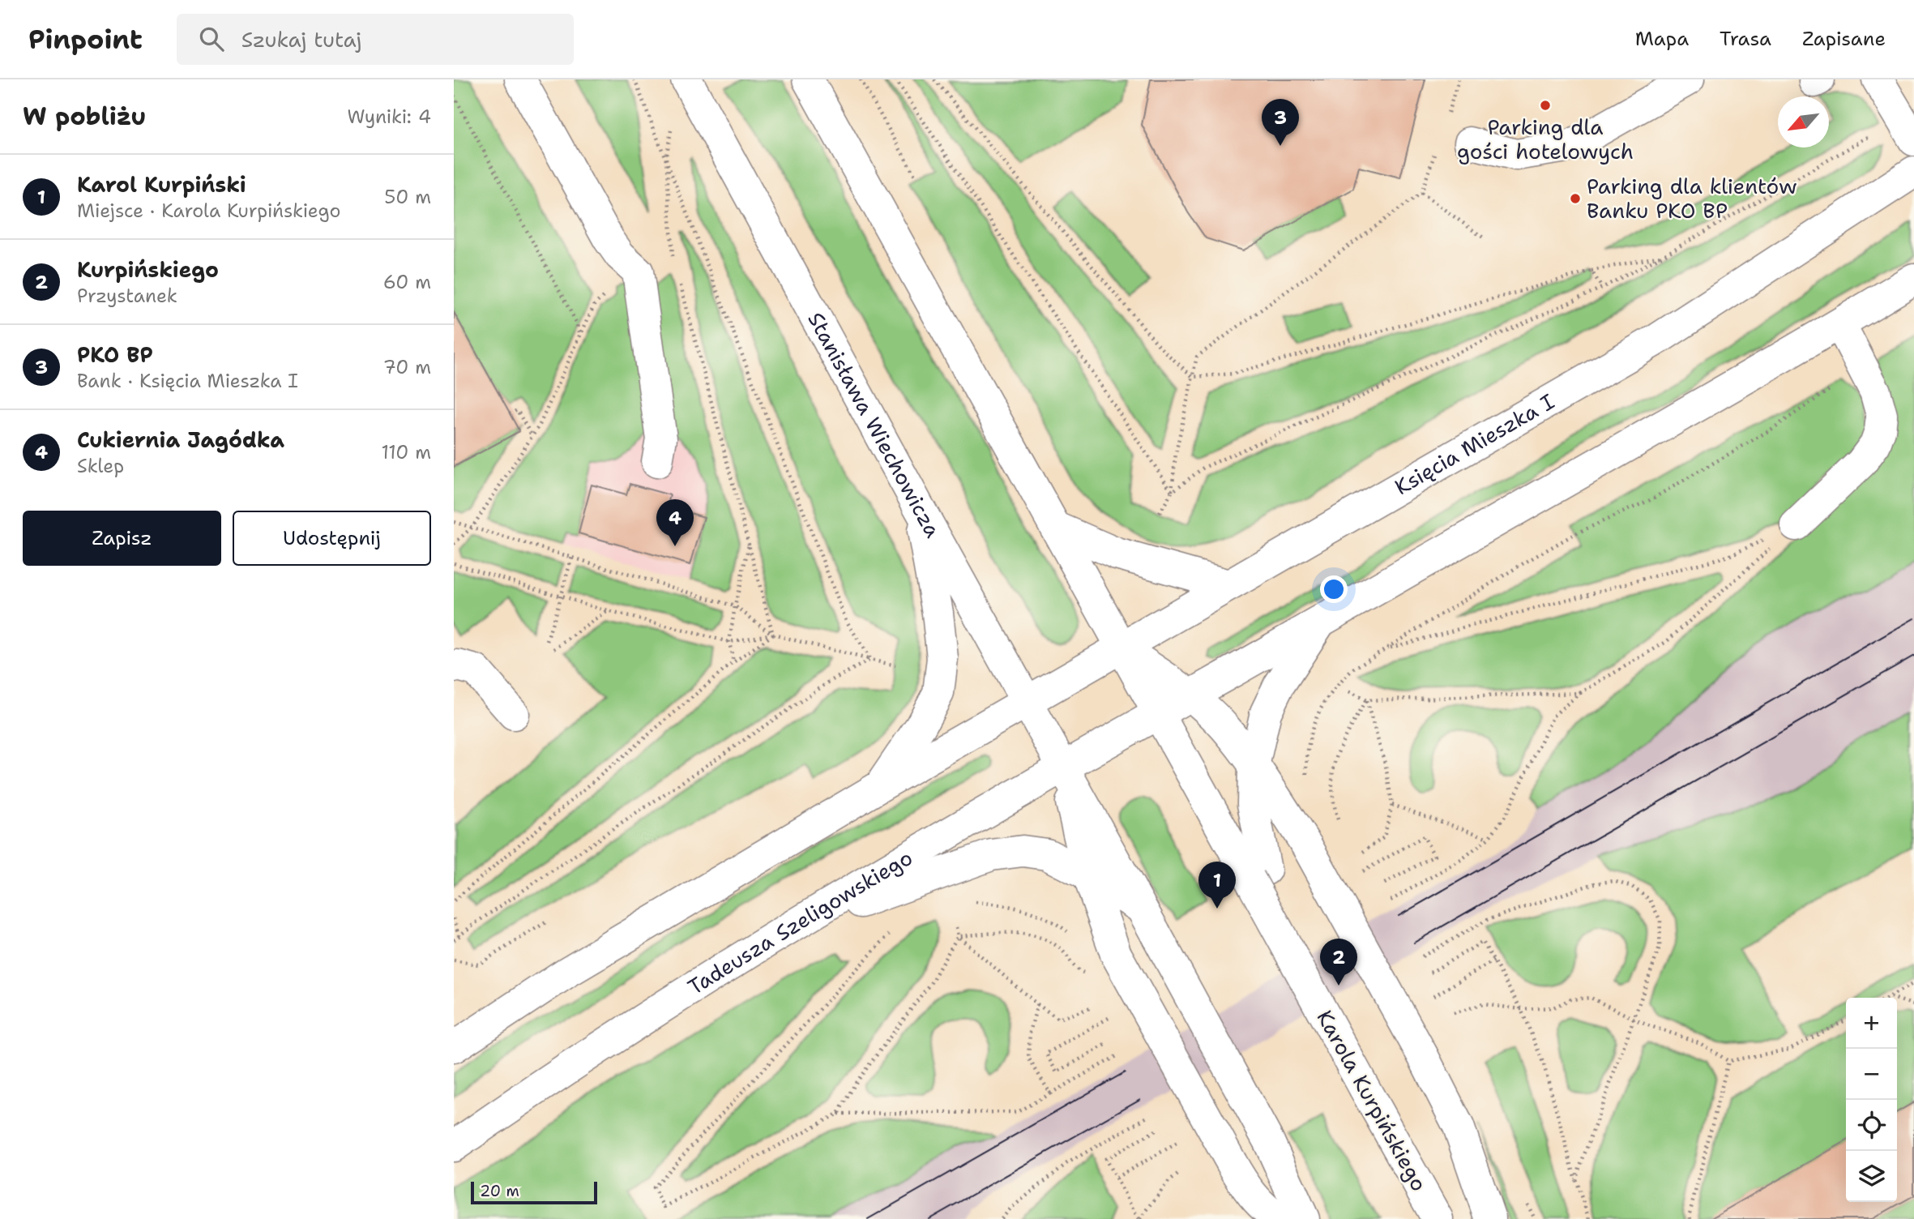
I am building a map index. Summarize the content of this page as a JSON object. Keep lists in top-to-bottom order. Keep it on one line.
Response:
{"streets":{"street":["Stanisława Wiechowicza","Księcia Mieszka I","Tadeusza Szeligowskiego","Karola Kurpińskiego"]},"crossings":[["Stanisława Wiechowicza","Księcia Mieszka I"],["Stanisława Wiechowicza","Tadeusza Szeligowskiego"],["Tadeusza Szeligowskiego","Karola Kurpińskiego"]],"places":["Parking dla gości hotelowych","Parking dla klientów Banku PKO BP"],"scale_bar":"20 m","north":"bottom left","page":{"header":"Pinpoint","search":"Szukaj tutaj","nav":["Mapa","Trasa","Zapisane"],"heading":["W pobliżu","Wyniki: 4"],"pins":["3","4","1","2"],"list":[{"mark":"1","name":"Karol Kurpiński","note":"Miejsce · Karola Kurpińskiego","value":"50 m"},{"mark":"2","name":"Kurpińskiego","note":"Przystanek","value":"60 m"},{"mark":"3","name":"PKO BP","note":"Bank · Księcia Mieszka I","value":"70 m"},{"mark":"4","name":"Cukiernia Jagódka","note":"Sklep","value":"110 m"}],"buttons":["Zapisz","Udostępnij"],"map_buttons":["+","−"],"scale":"20 m"}}
